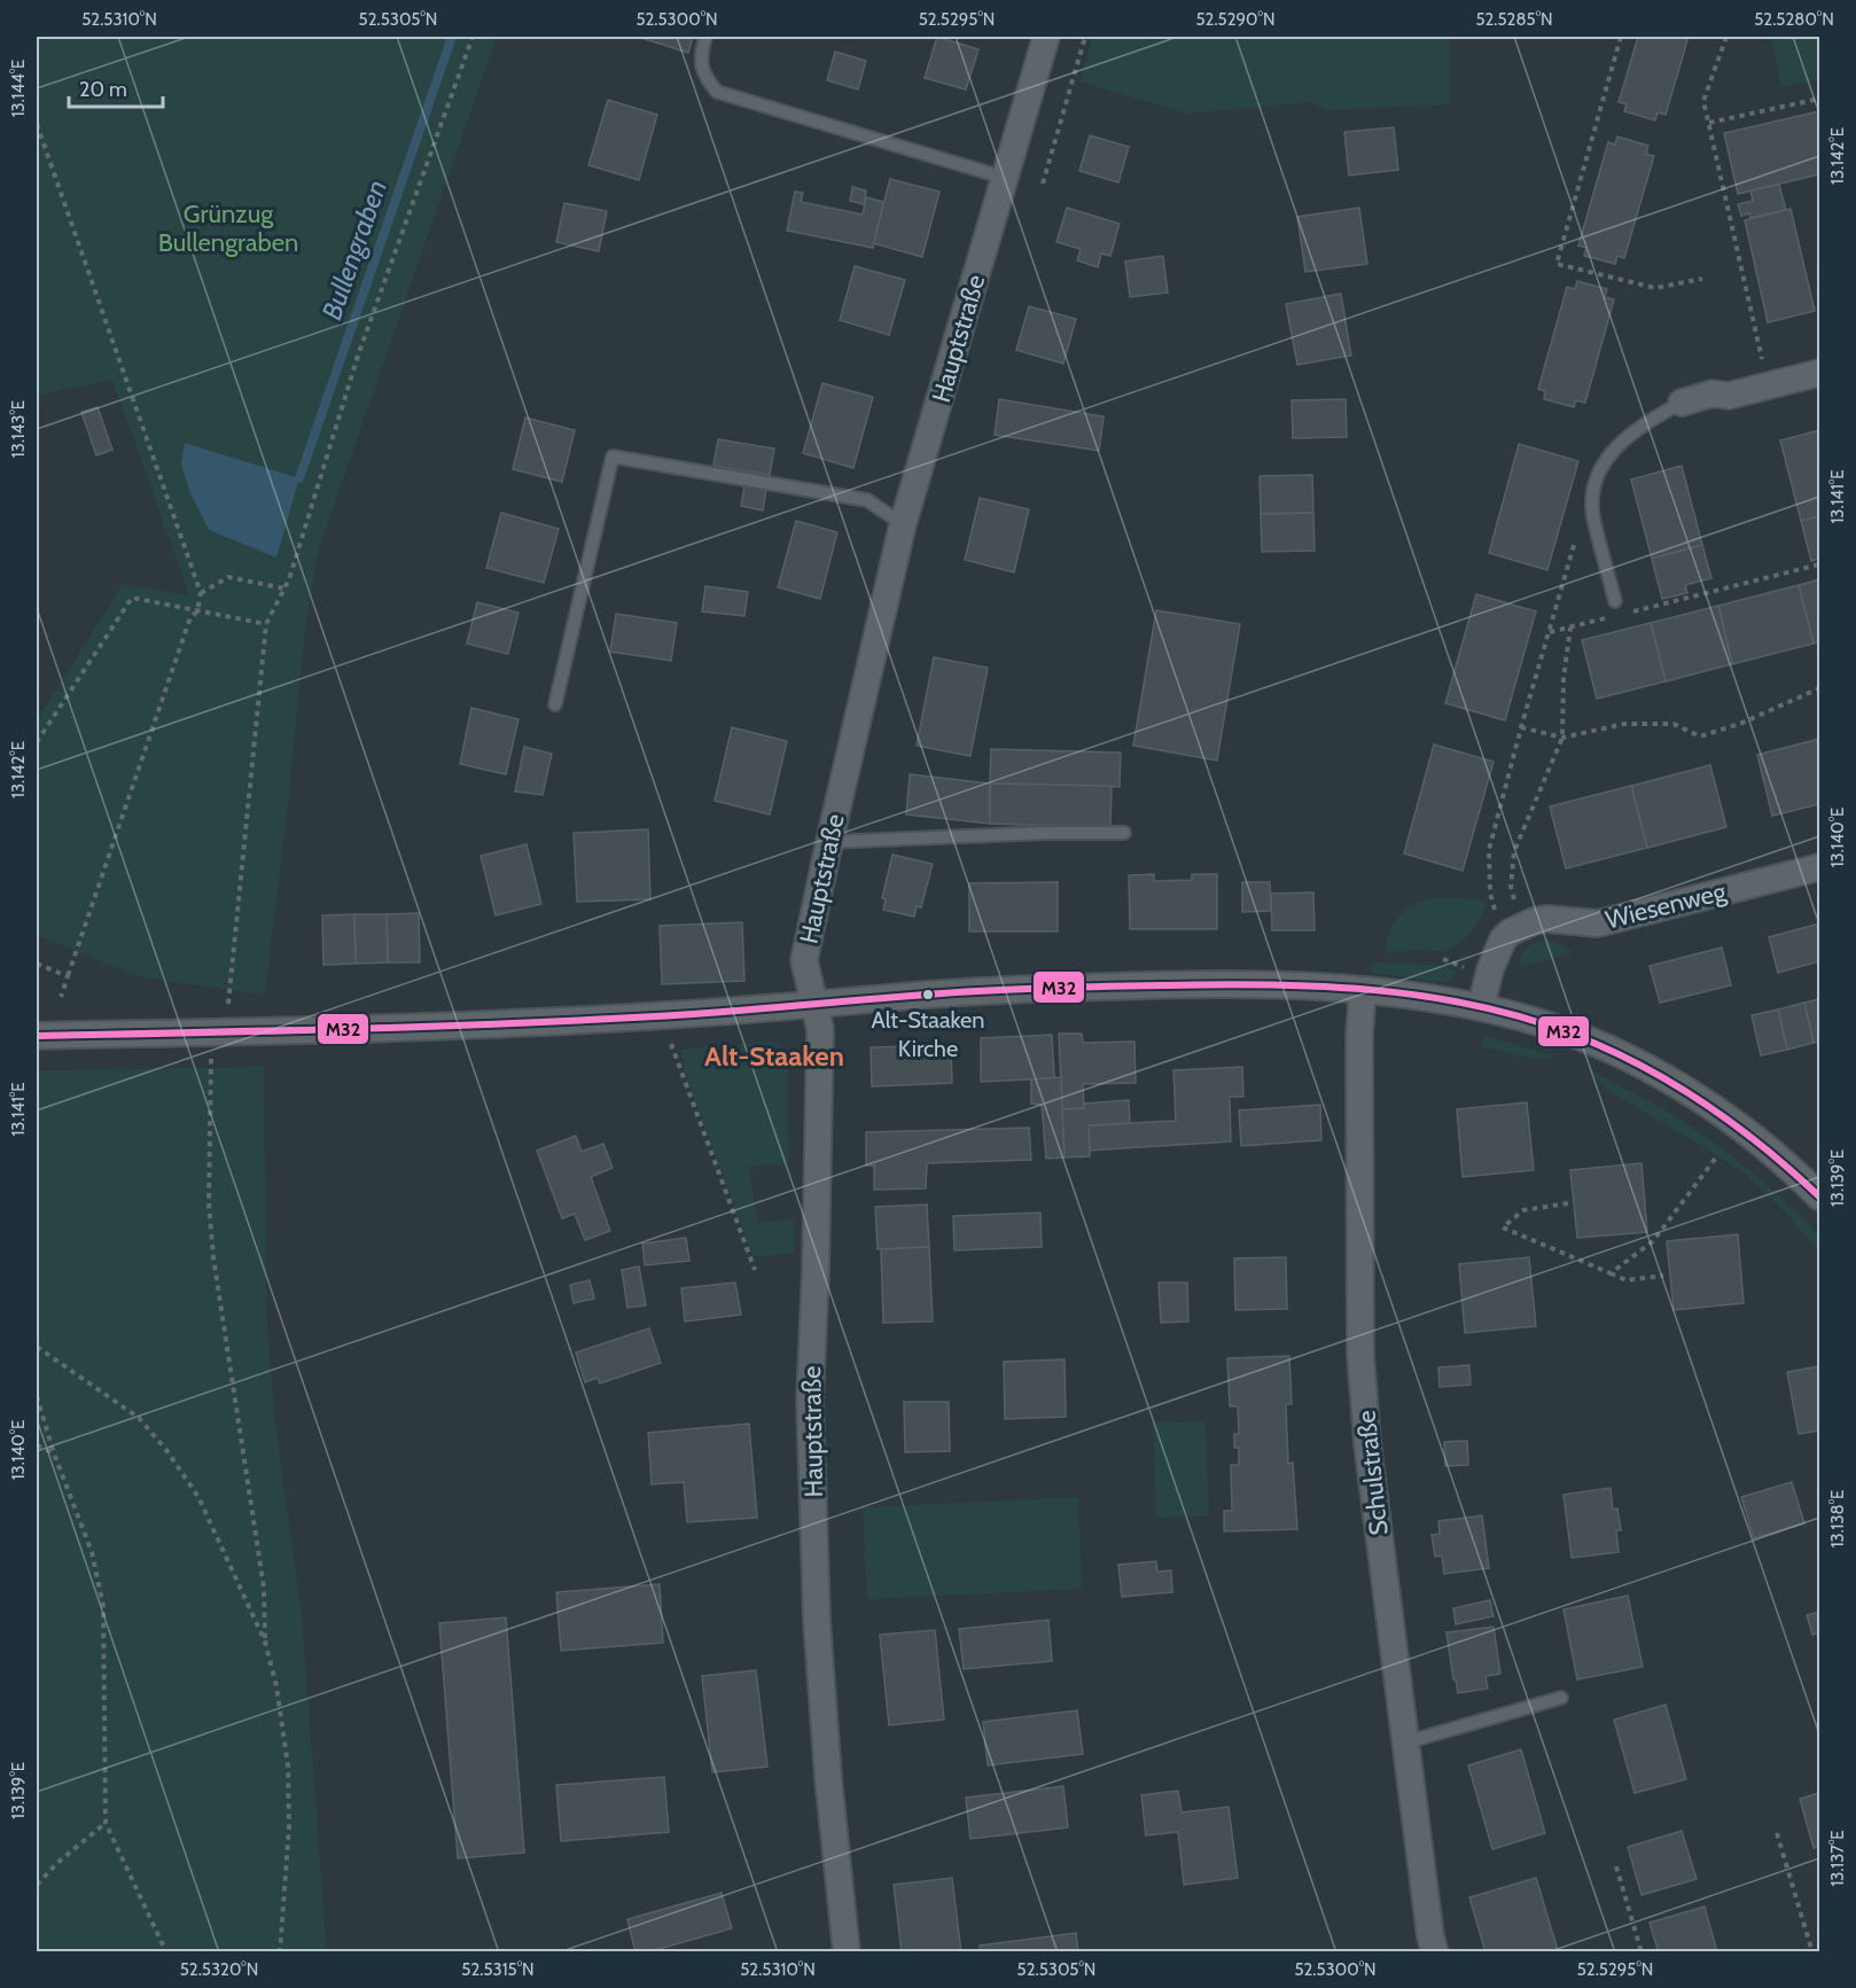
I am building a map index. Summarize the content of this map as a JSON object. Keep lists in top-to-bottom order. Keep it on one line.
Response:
{"streets":{"street":["Hauptstraße","Wiesenweg","Schulstraße"]},"districts":["Alt-Staaken"],"water":["Bullengraben"],"parks":["Grünzug Bullengraben"],"places":["Alt-Staaken Kirche"],"lines":["transit line M32"],"scale_bar":"20 m","coordinates":["52.5310°N","52.5305°N","52.5300°N","52.5295°N","52.5290°N","52.5285°N","52.5280°N","13.144°E","13.142°E","13.143°E","13.141°E","13.140°E","13.139°E","13.138°E","13.137°E","52.5320°N","52.5315°N"]}
